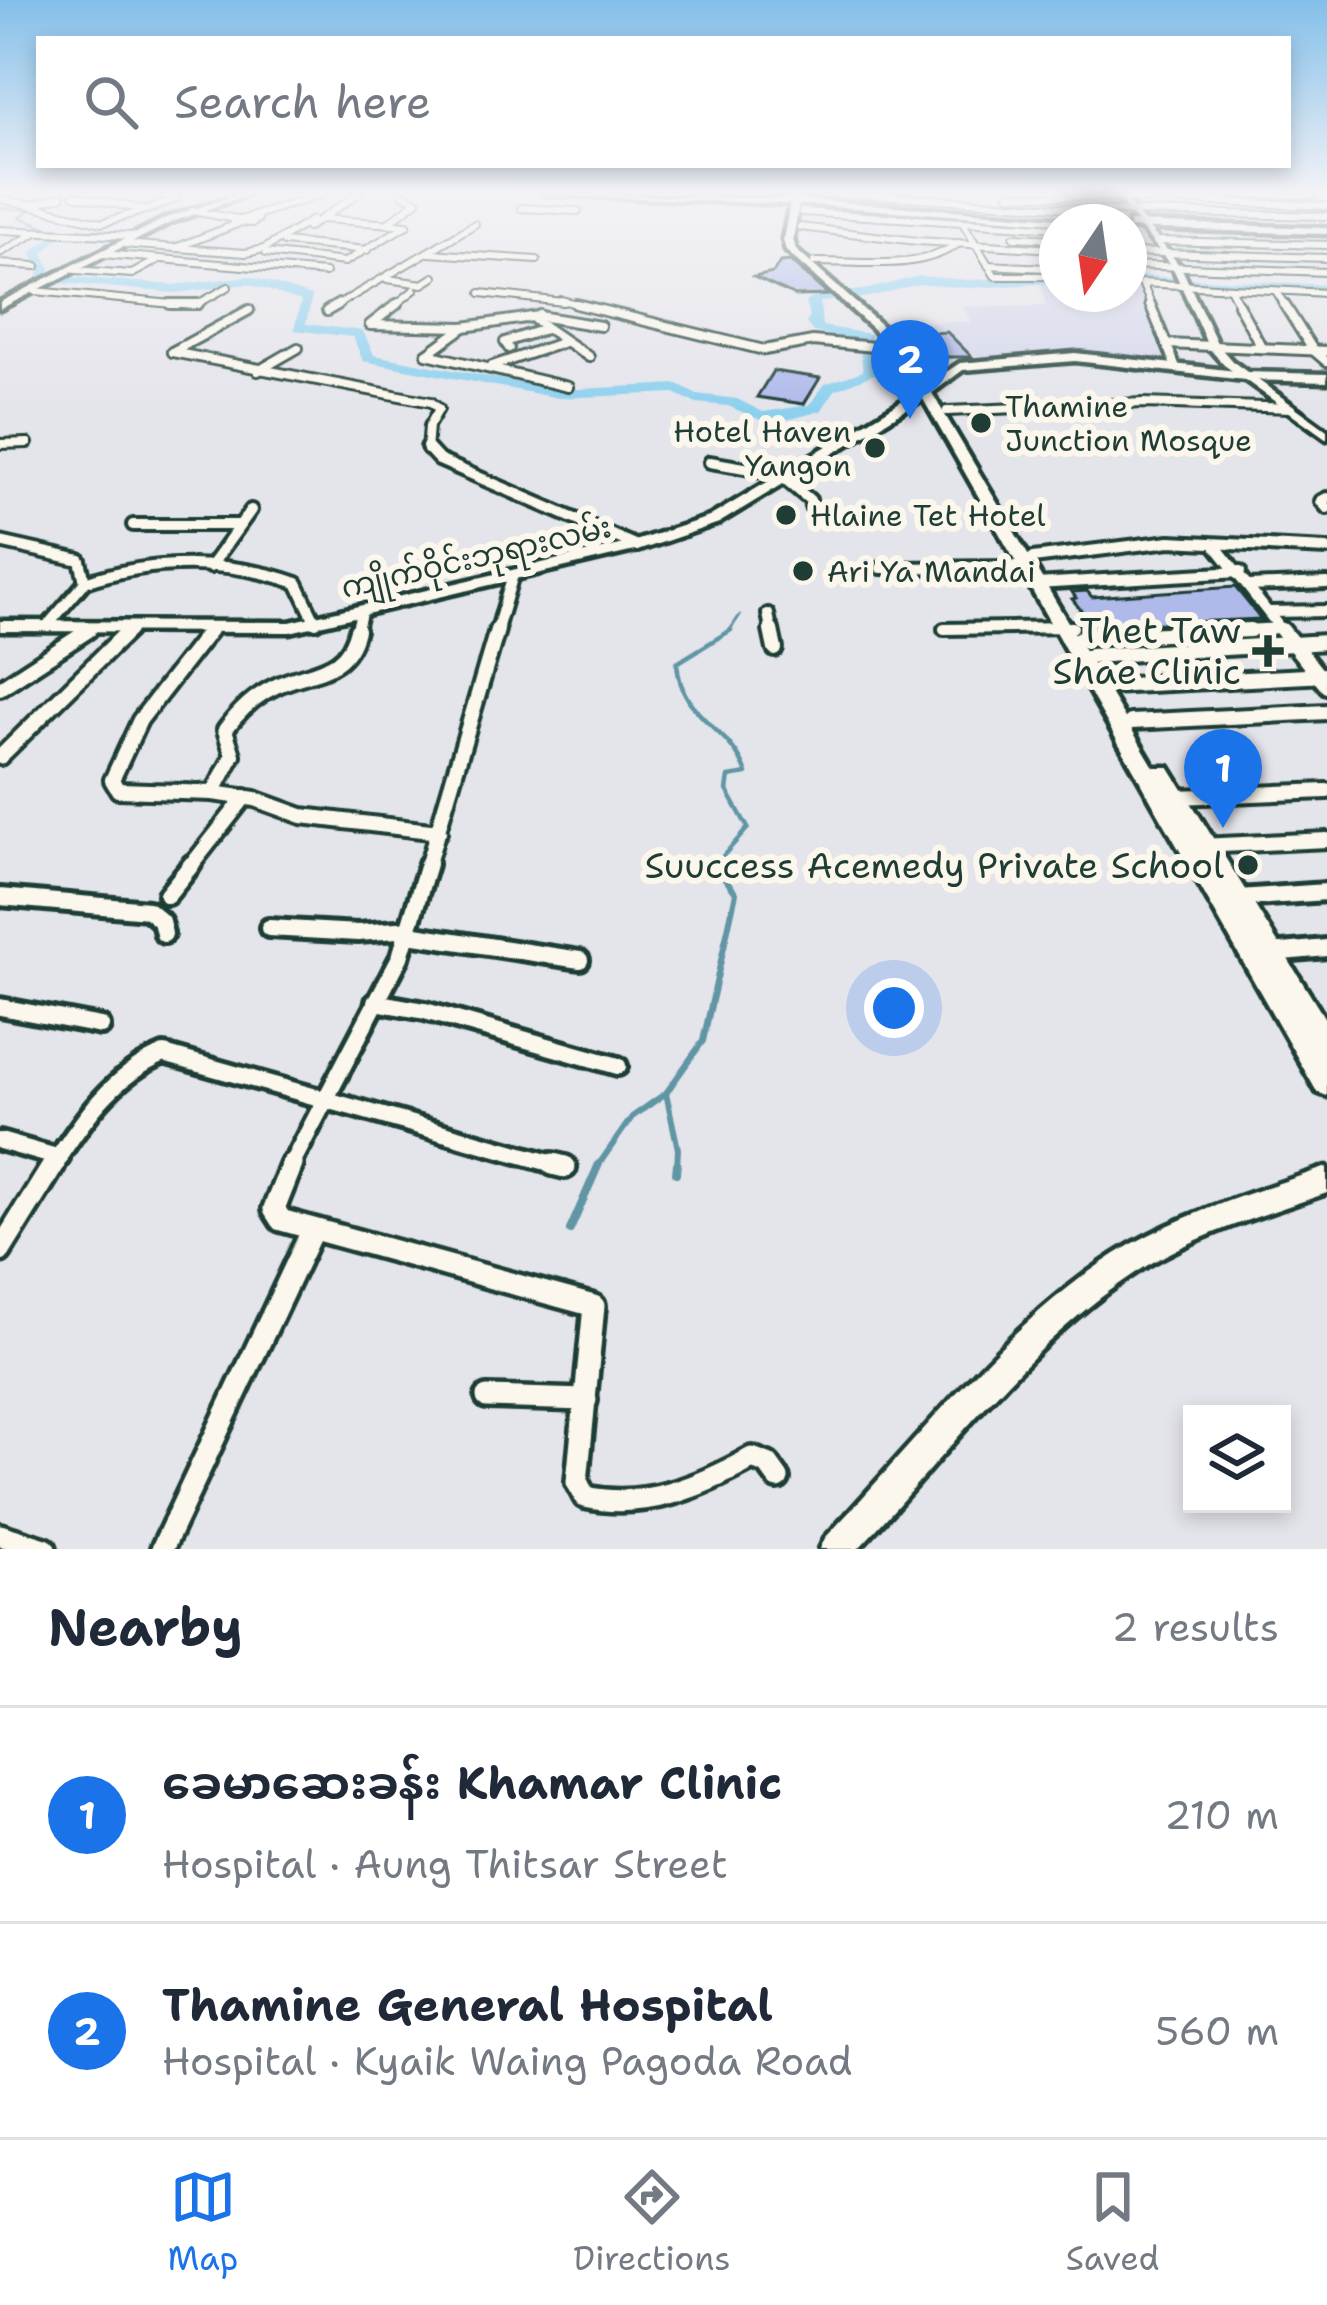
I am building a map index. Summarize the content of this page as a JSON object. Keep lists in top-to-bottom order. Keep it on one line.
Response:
{"streets":{"main road":["ကျိုက်ဝိုင်းဘုရားလမ်း"]},"places":{"other":["Thamine Junction Mosque","Hotel Haven Yangon","Hlaine Tet Hotel","Ari Ya Mandai","Suuccess Acemedy Private School"],"health":["Thet Taw Shae Clinic"]},"north":"bottom","page":{"search":"Search here","pins":["2","1"],"heading":["Nearby","2 results"],"list":[{"mark":"1","name":"ခေမာဆေးခန်း Khamar Clinic","note":"Hospital · Aung Thitsar Street","value":"210 m"},{"mark":"2","name":"Thamine General Hospital","note":"Hospital · Kyaik Waing Pagoda Road","value":"560 m"}],"nav":["Map","Directions","Saved"]}}
